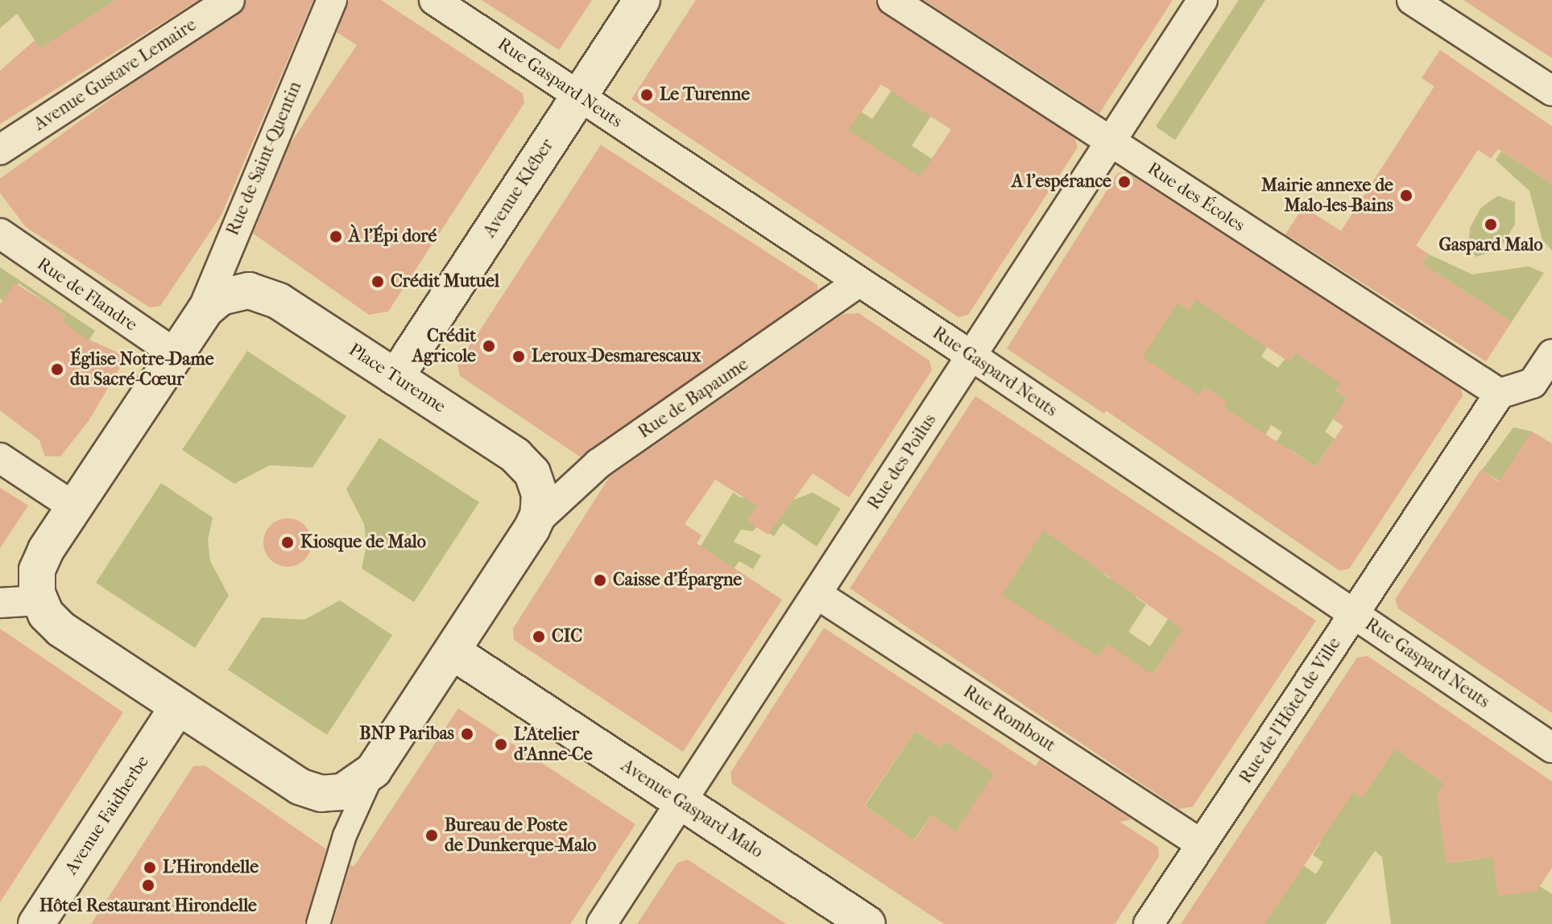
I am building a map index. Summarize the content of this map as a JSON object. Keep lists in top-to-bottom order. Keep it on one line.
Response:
{"streets":{"street":["Avenue Gustave Lemaire","Rue Gaspard Neuts","Rue de Saint-Quentin","Avenue Kléber","Rue des Écoles","Rue de Flandre","Place Turenne","Rue de Bapaume","Rue des Poilus","Rue de l'Hôtel de Ville","Rue Rombout","Avenue Gaspard Malo","Avenue Faidherbe"]},"crossings":[["Rue Gaspard Neuts","Avenue Kléber"],["Rue Gaspard Neuts","Rue de Bapaume"],["Rue Gaspard Neuts","Rue des Poilus"],["Rue Gaspard Neuts","Rue de l'Hôtel de Ville"],["Rue de Saint-Quentin","Place Turenne"],["Avenue Kléber","Place Turenne"],["Rue des Écoles","Rue des Poilus"],["Rue des Écoles","Rue de l'Hôtel de Ville"],["Rue de Flandre","Place Turenne"],["Place Turenne","Rue de Bapaume"],["Place Turenne","Avenue Gaspard Malo"],["Place Turenne","Avenue Faidherbe"],["Rue des Poilus","Rue Rombout"],["Rue des Poilus","Avenue Gaspard Malo"],["Rue de l'Hôtel de Ville","Rue Rombout"]],"places":["Le Turenne","A l'espérance","Mairie annexe de Malo-les-Bains","Gaspard Malo","À l'Épi doré","Crédit Mutuel","Crédit Agricole","Leroux-Desmarescaux","Église Notre-Dame du Sacré-Cœur","Kiosque de Malo","Caisse d'Épargne","CIC","BNP Paribas","L'Atelier d'Anne-Ce","Bureau de Poste de Dunkerque-Malo","L'Hirondelle","Hôtel Restaurant Hirondelle"]}
